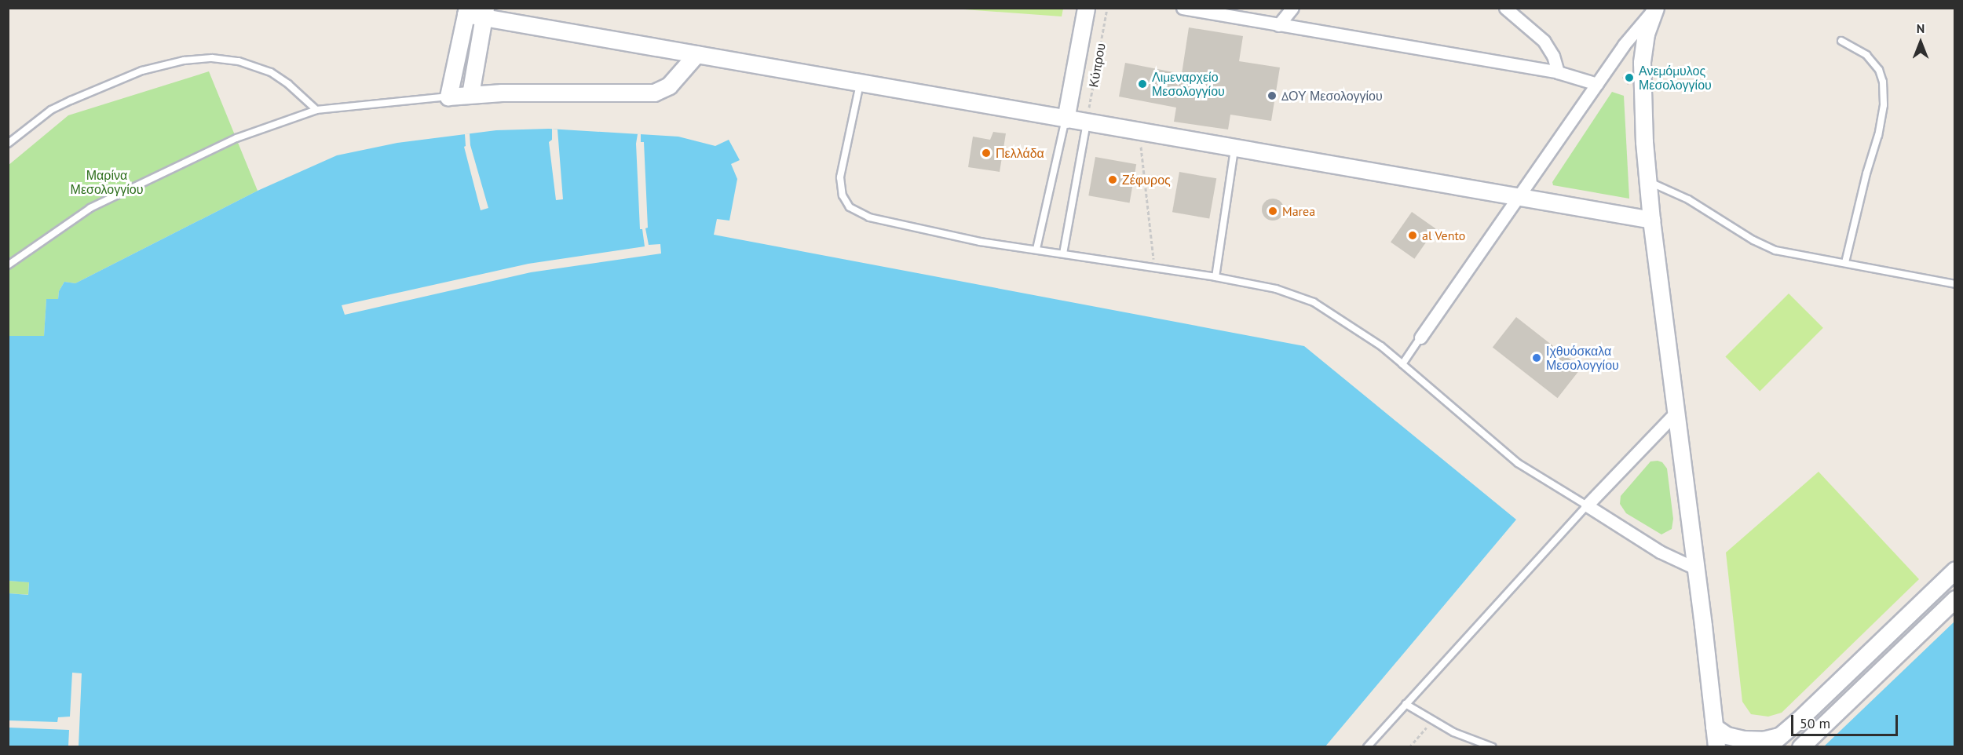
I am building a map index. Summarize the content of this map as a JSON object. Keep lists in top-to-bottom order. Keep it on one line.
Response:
{"streets":{"main road":["Κύπρου"]},"parks":["Μαρίνα Μεσολογγίου"],"places":["Ανεμόμυλος Μεσολογγίου","Λιμεναρχείο Μεσολογγίου","ΔΟΥ Μεσολογγίου","Πελλάδα","Ζέφυρος","Marea","al Vento","Ιχθυόσκαλα Μεσολογγίου"],"scale_bar":"50 m","north":"top"}
